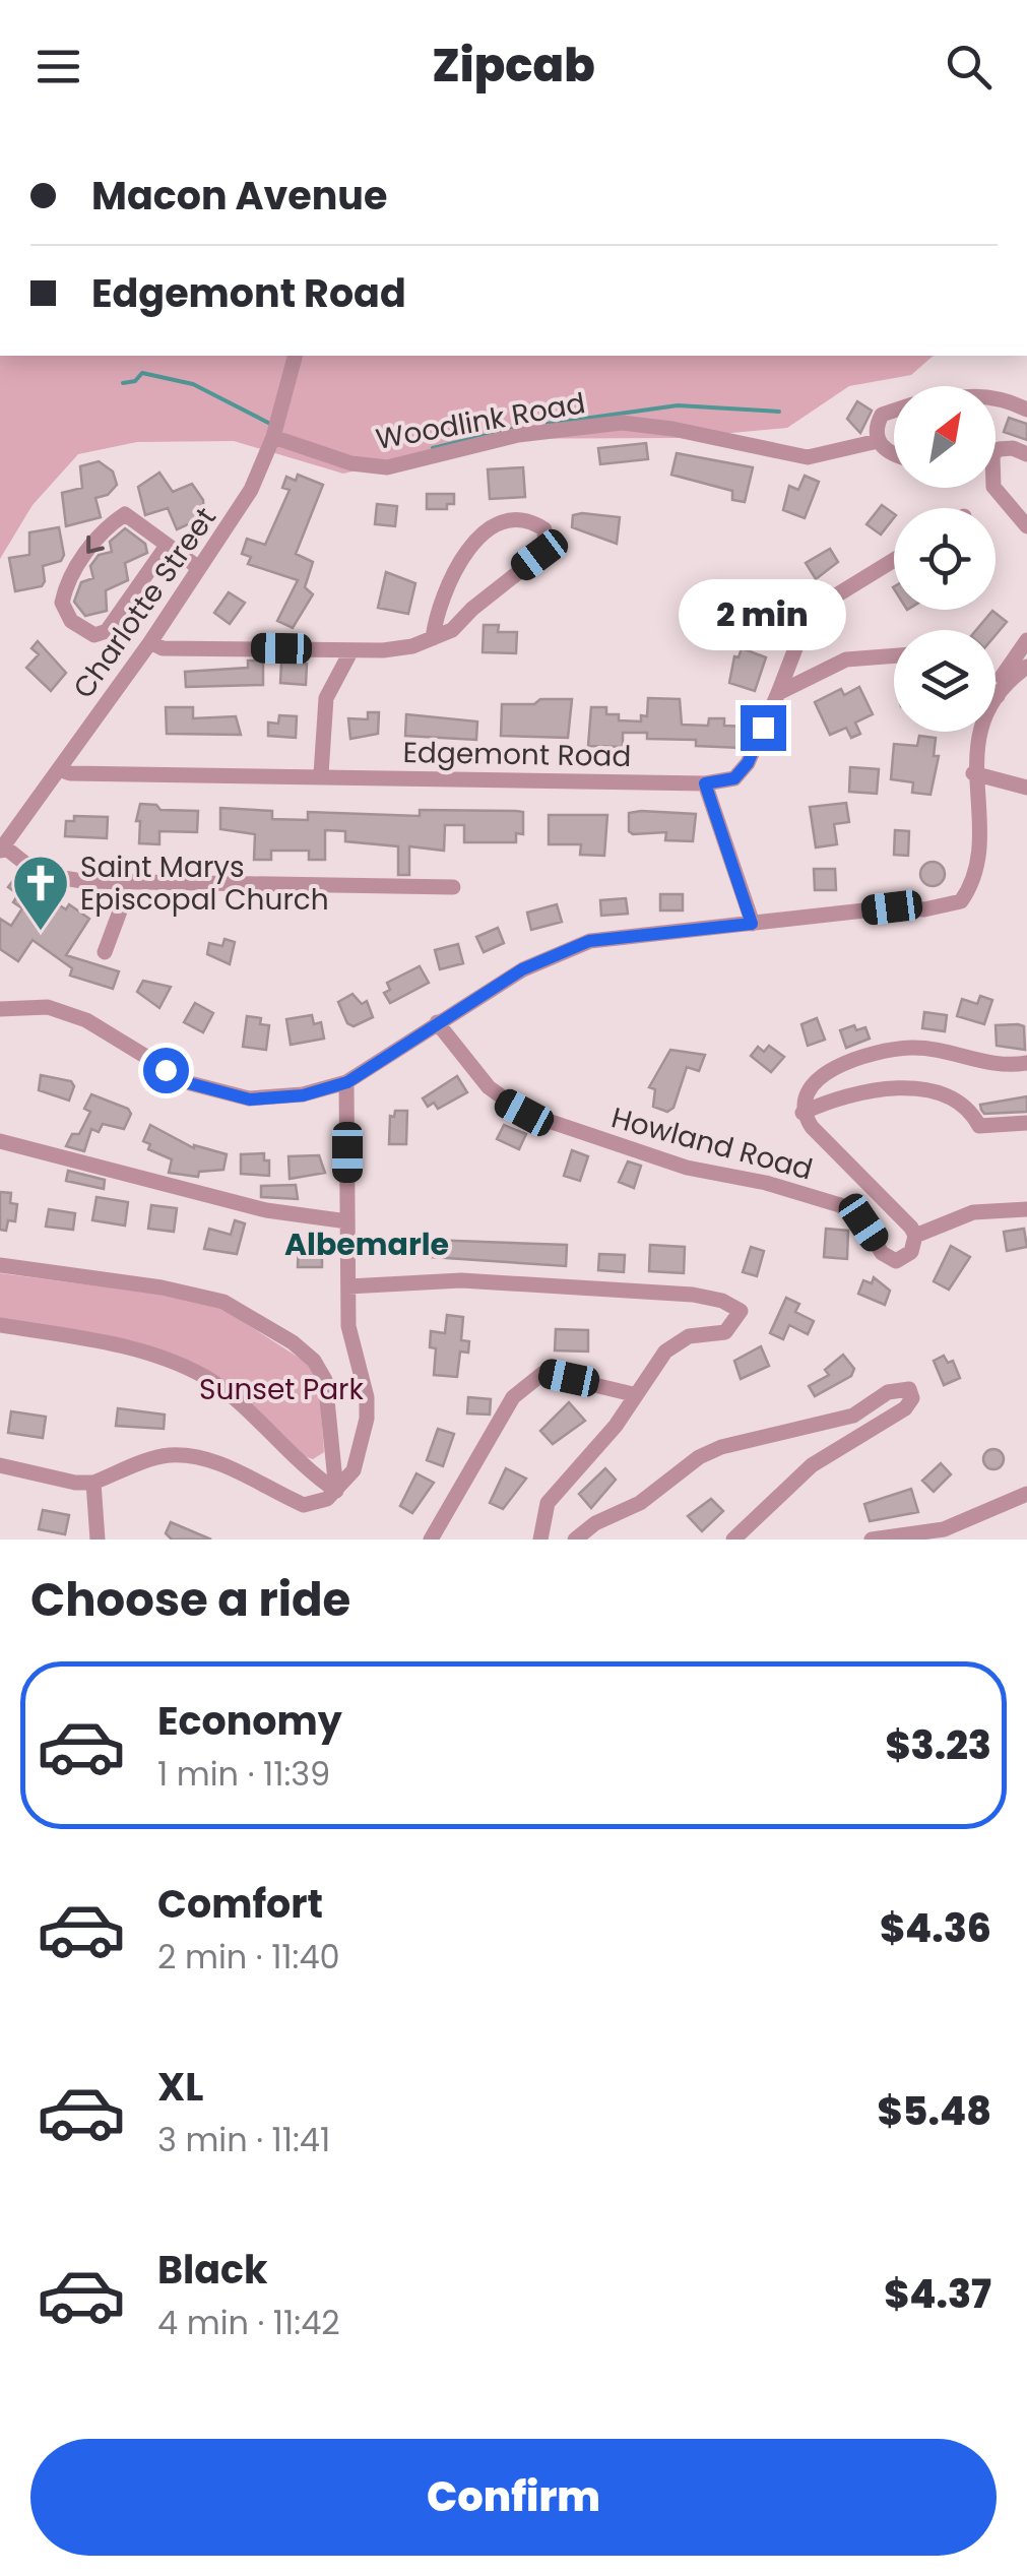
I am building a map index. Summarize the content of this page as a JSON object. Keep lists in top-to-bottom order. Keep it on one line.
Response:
{"streets":{"street":["Woodlink Road","Charlotte Street","Edgemont Road","Howland Road"]},"crossings":[["Woodlink Road","Charlotte Street"],["Charlotte Street","Edgemont Road"]],"districts":["Albemarle"],"parks":["Sunset Park"],"places":{"church":["Saint Marys Episcopal Church"]},"north":"top right","page":{"header":"Zipcab","banner":["Macon Avenue","Edgemont Road"],"bubble":"2 min","heading":"Choose a ride","list":[{"name":"Economy","note":"1 min · 11:39","value":"$3.23"},{"name":"Comfort","note":"2 min · 11:40","value":"$4.36"},{"name":"XL","note":"3 min · 11:41","value":"$5.48"},{"name":"Black","note":"4 min · 11:42","value":"$4.37"}],"buttons":"Confirm"}}
